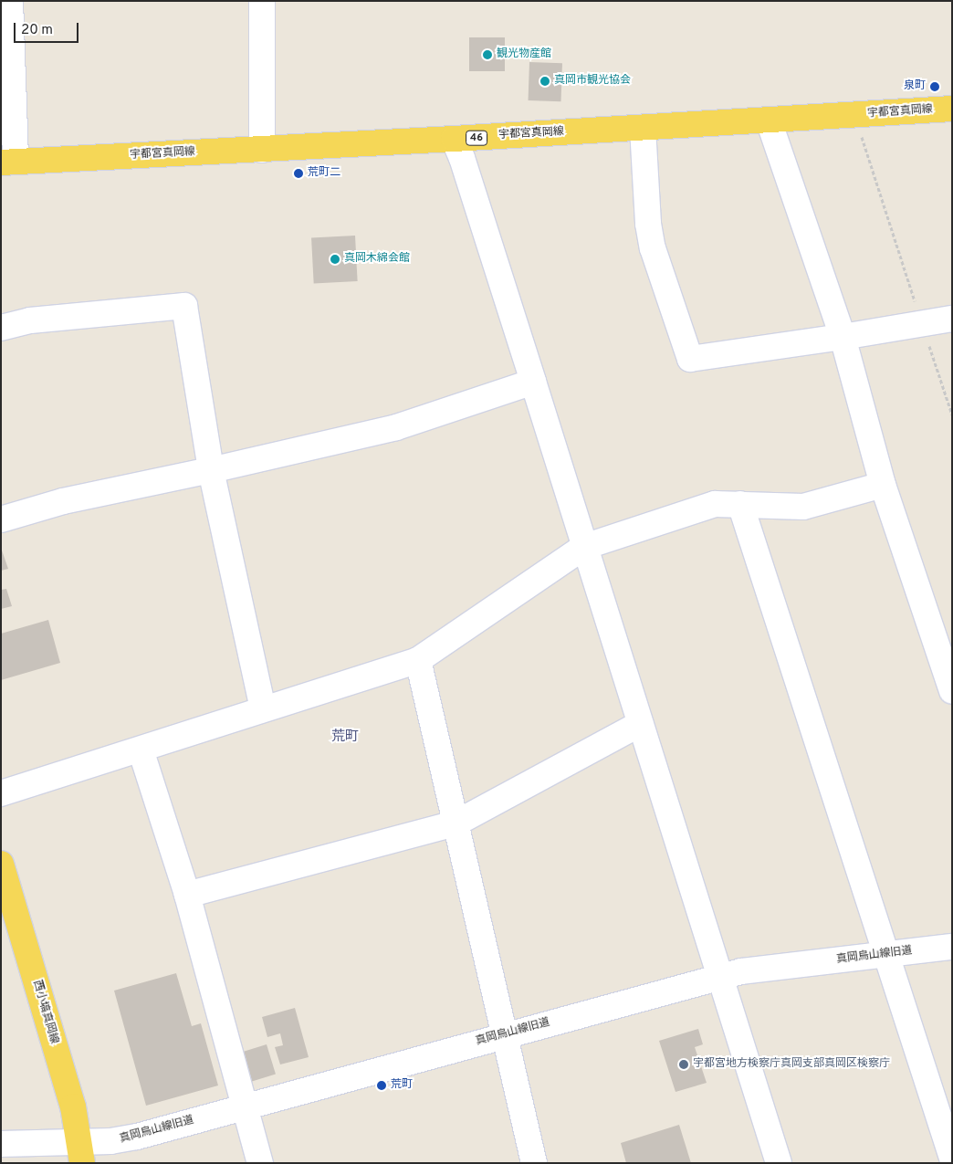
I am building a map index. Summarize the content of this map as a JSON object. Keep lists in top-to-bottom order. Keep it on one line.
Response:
{"streets":{"main road":["宇都宮真岡線","46","西小塙真岡線"],"street":["真岡烏山線旧道"]},"crossings":[["真岡烏山線旧道","西小塙真岡線"]],"districts":["荒町"],"places":["観光物産館","真岡市観光協会","泉町","荒町二","真岡木綿会館","宇都宮地方検察庁真岡支部真岡区検察庁","荒町"],"scale_bar":"20 m"}
